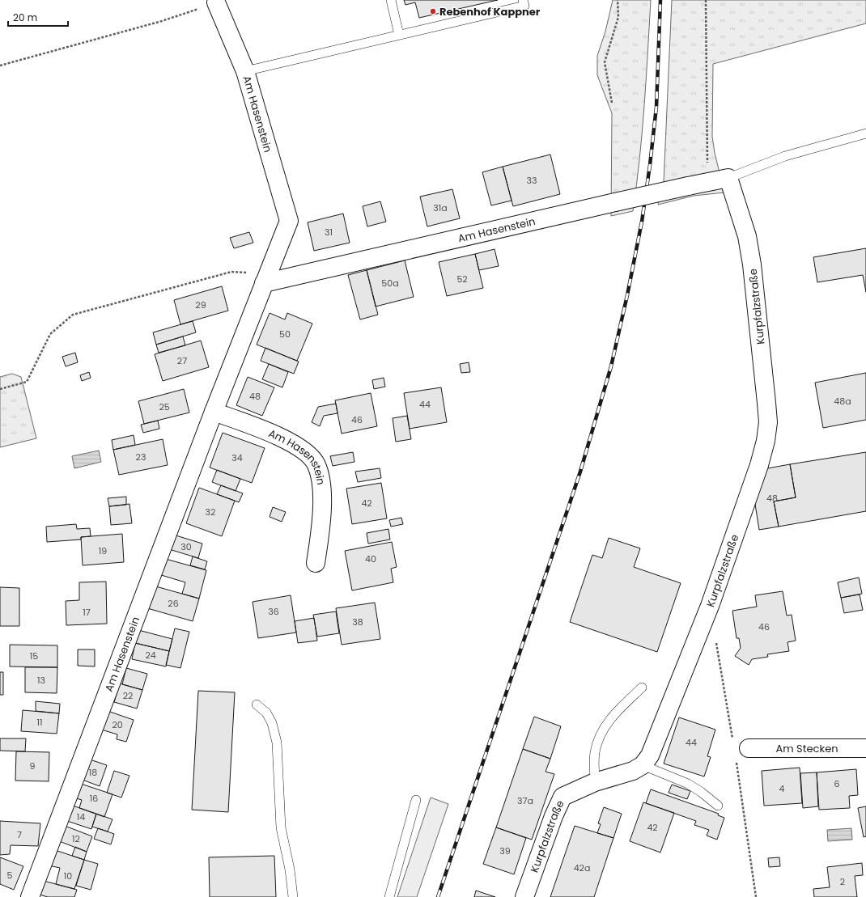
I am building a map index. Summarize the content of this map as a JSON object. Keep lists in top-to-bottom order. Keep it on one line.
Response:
{"streets":{"street":["Am Hasenstein","Kurpfalzstraße","Am Stecken"]},"crossings":[["Am Hasenstein","Kurpfalzstraße"]],"places":["Rebenhof Kappner"],"house_numbers":["33","31a","31","52","50a","29","50","27","48","48a","44","25","46","23","34","48","42","32","30","19","40","26","36","17","38","46","24","15","13","22","11","20","44","9","18","6","4","16","37a","14","42","7","12","39","42a","5","10","2"],"scale_bar":"20 m"}
